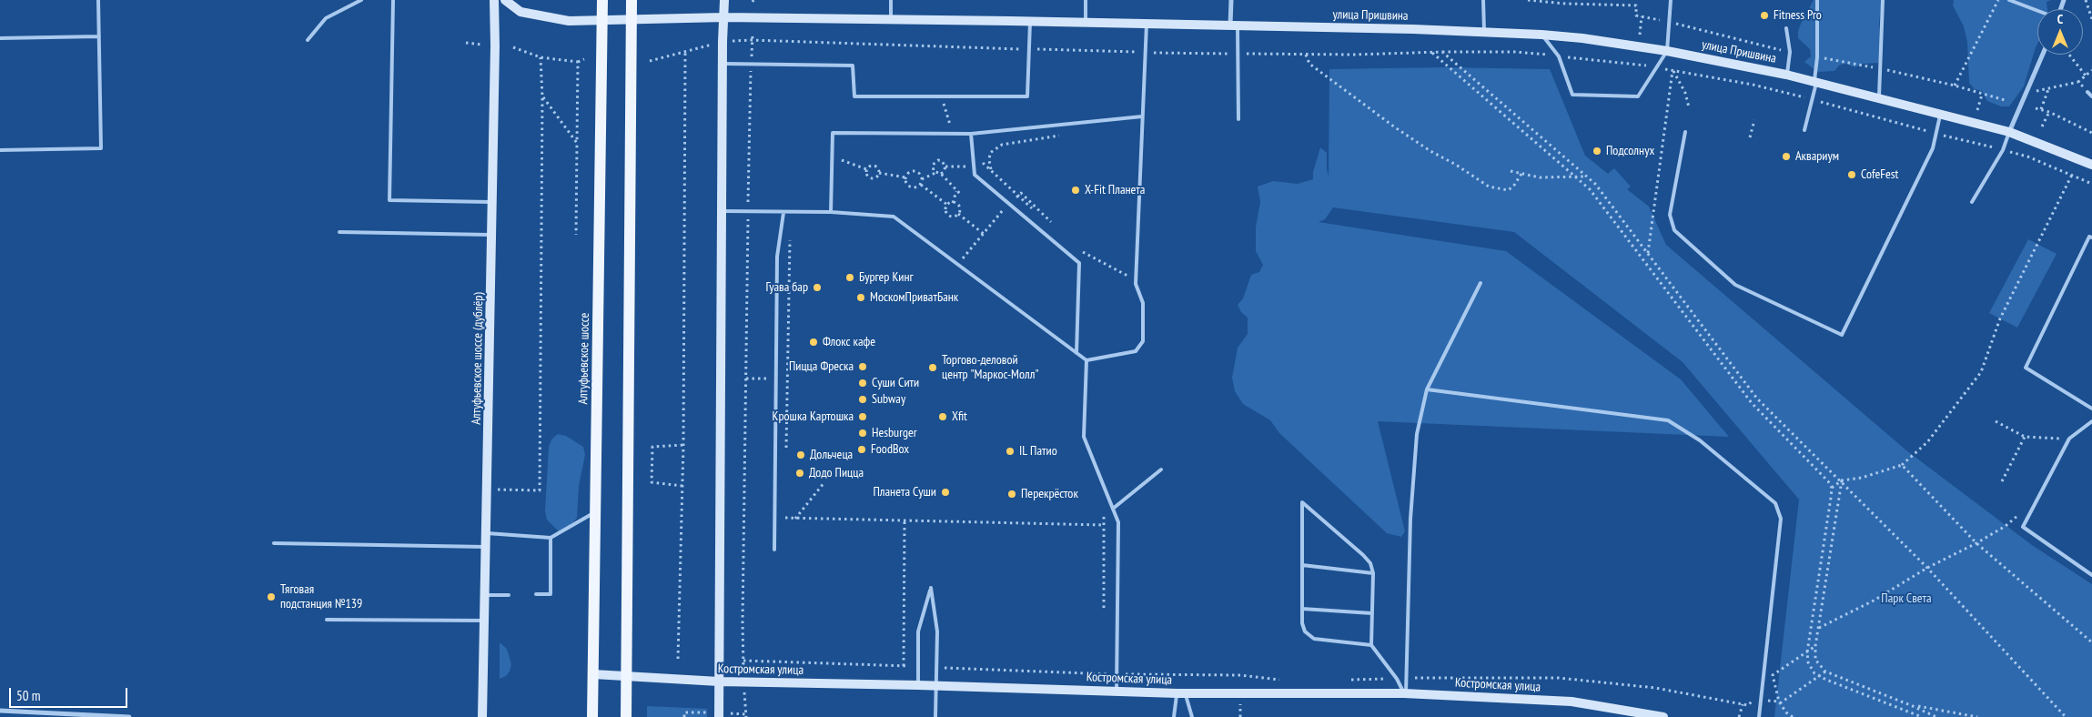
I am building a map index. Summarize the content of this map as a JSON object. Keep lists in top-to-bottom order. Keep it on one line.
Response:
{"streets":{"main road":["Алтуфьевское шоссе"],"street":["улица Пришвина","Алтуфьевское шоссе (дублёр)","Костромская улица"]},"crossings":[["улица Пришвина","Алтуфьевское шоссе"],["Алтуфьевское шоссе","Костромская улица"]],"parks":["Парк Света"],"places":["Fitness Pro","Подсолнух","Аквариум","CofeFest","X-Fit Планета","Бургер Кинг","Гуава бар","МоскомПриватБанк","Флокс кафе","Пицца Фреска","Торгово-деловой центр \"Маркос-Молл\"","Суши Сити","Subway","Крошка Картошка","Xfit","Hesburger","FoodBox","IL Патио","Дольчеца","Додо Пицца","Планета Суши","Перекрёсток","Тяговая подстанция №139"],"scale_bar":"50 m","north":"top"}
